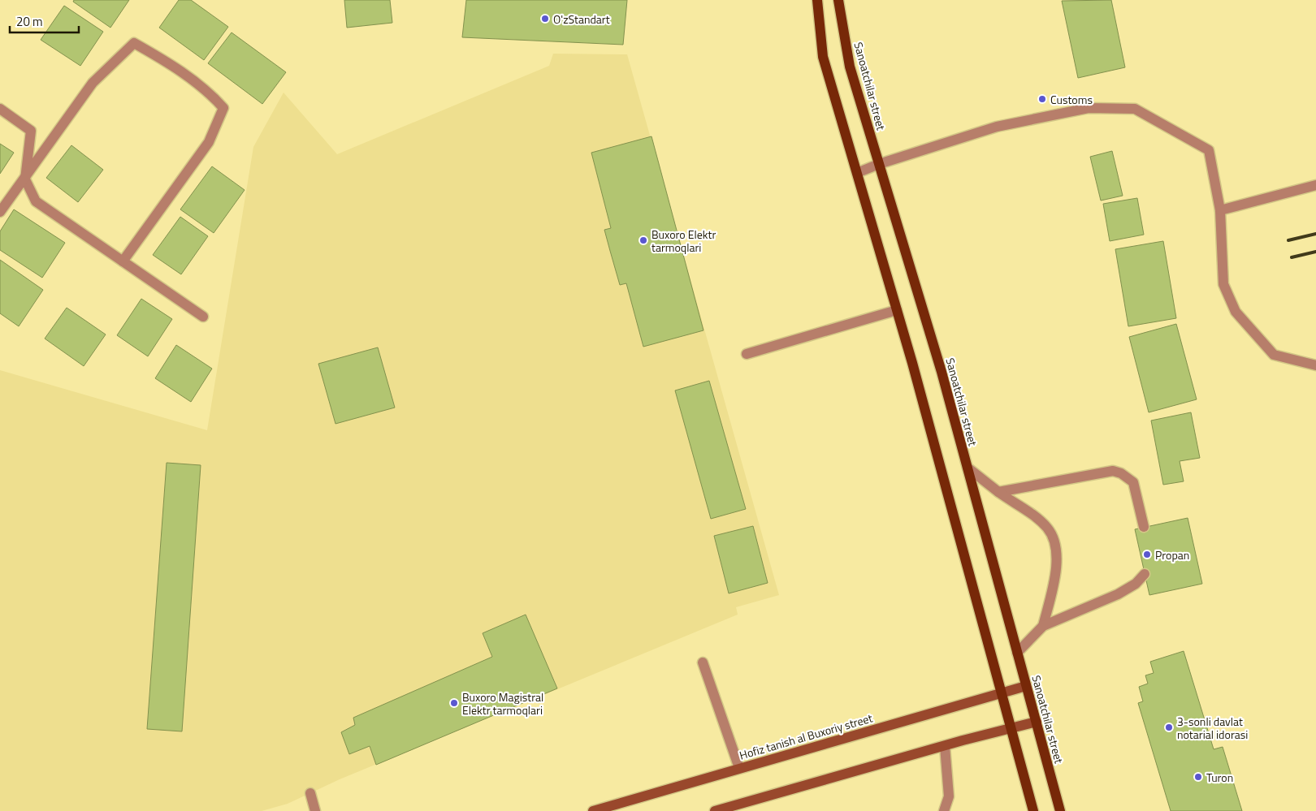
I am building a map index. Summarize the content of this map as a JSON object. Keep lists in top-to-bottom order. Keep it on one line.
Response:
{"streets":{"main road":["Sanoatchilar street","Hofiz tanish al Buxoriy street"]},"crossings":[["Sanoatchilar street","Hofiz tanish al Buxoriy street"]],"places":["O'zStandart","Customs","Buxoro Elektr tarmoqlari","Propan","Buxoro Magistral Elektr tarmoqlari","3-sonli davlat notarial idorasi","Turon"],"scale_bar":"20 m"}
